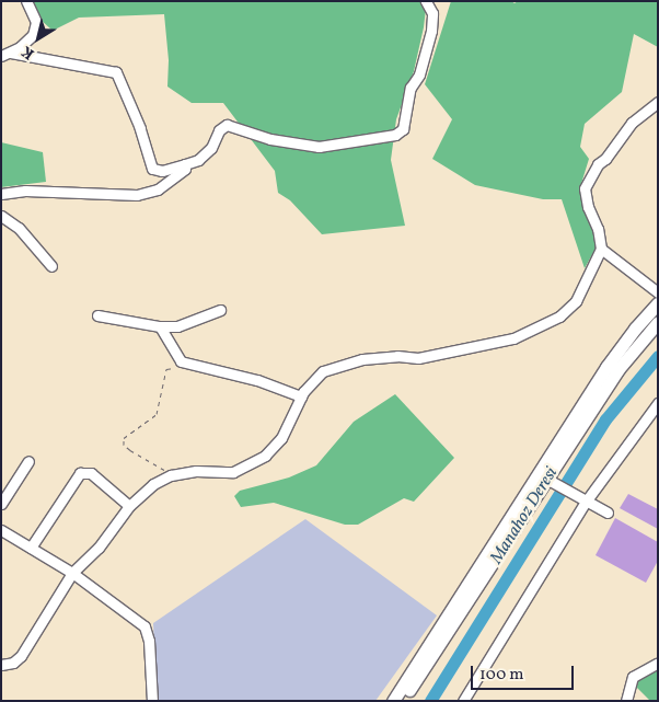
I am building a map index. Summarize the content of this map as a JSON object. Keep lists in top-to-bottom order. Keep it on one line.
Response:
{"water":["Manahoz Deresi"],"scale_bar":"100 m","north":"bottom left"}
